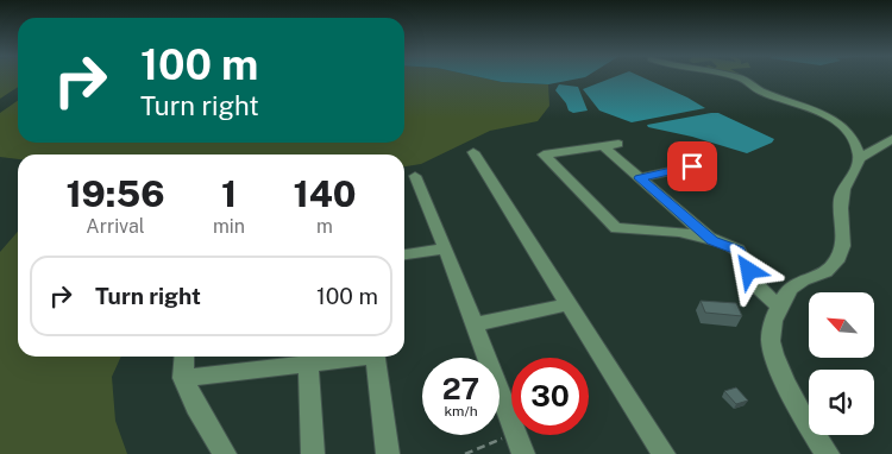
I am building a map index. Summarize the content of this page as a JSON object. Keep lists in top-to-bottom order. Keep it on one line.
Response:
{"north":"top left","page":{"turn":["100 m","Turn right"],"eta":["19:56","Arrival","1","min","140","m"],"list":[{"name":"Turn right","value":"100 m"}],"speed":"27 km/h","limit":"30"}}
